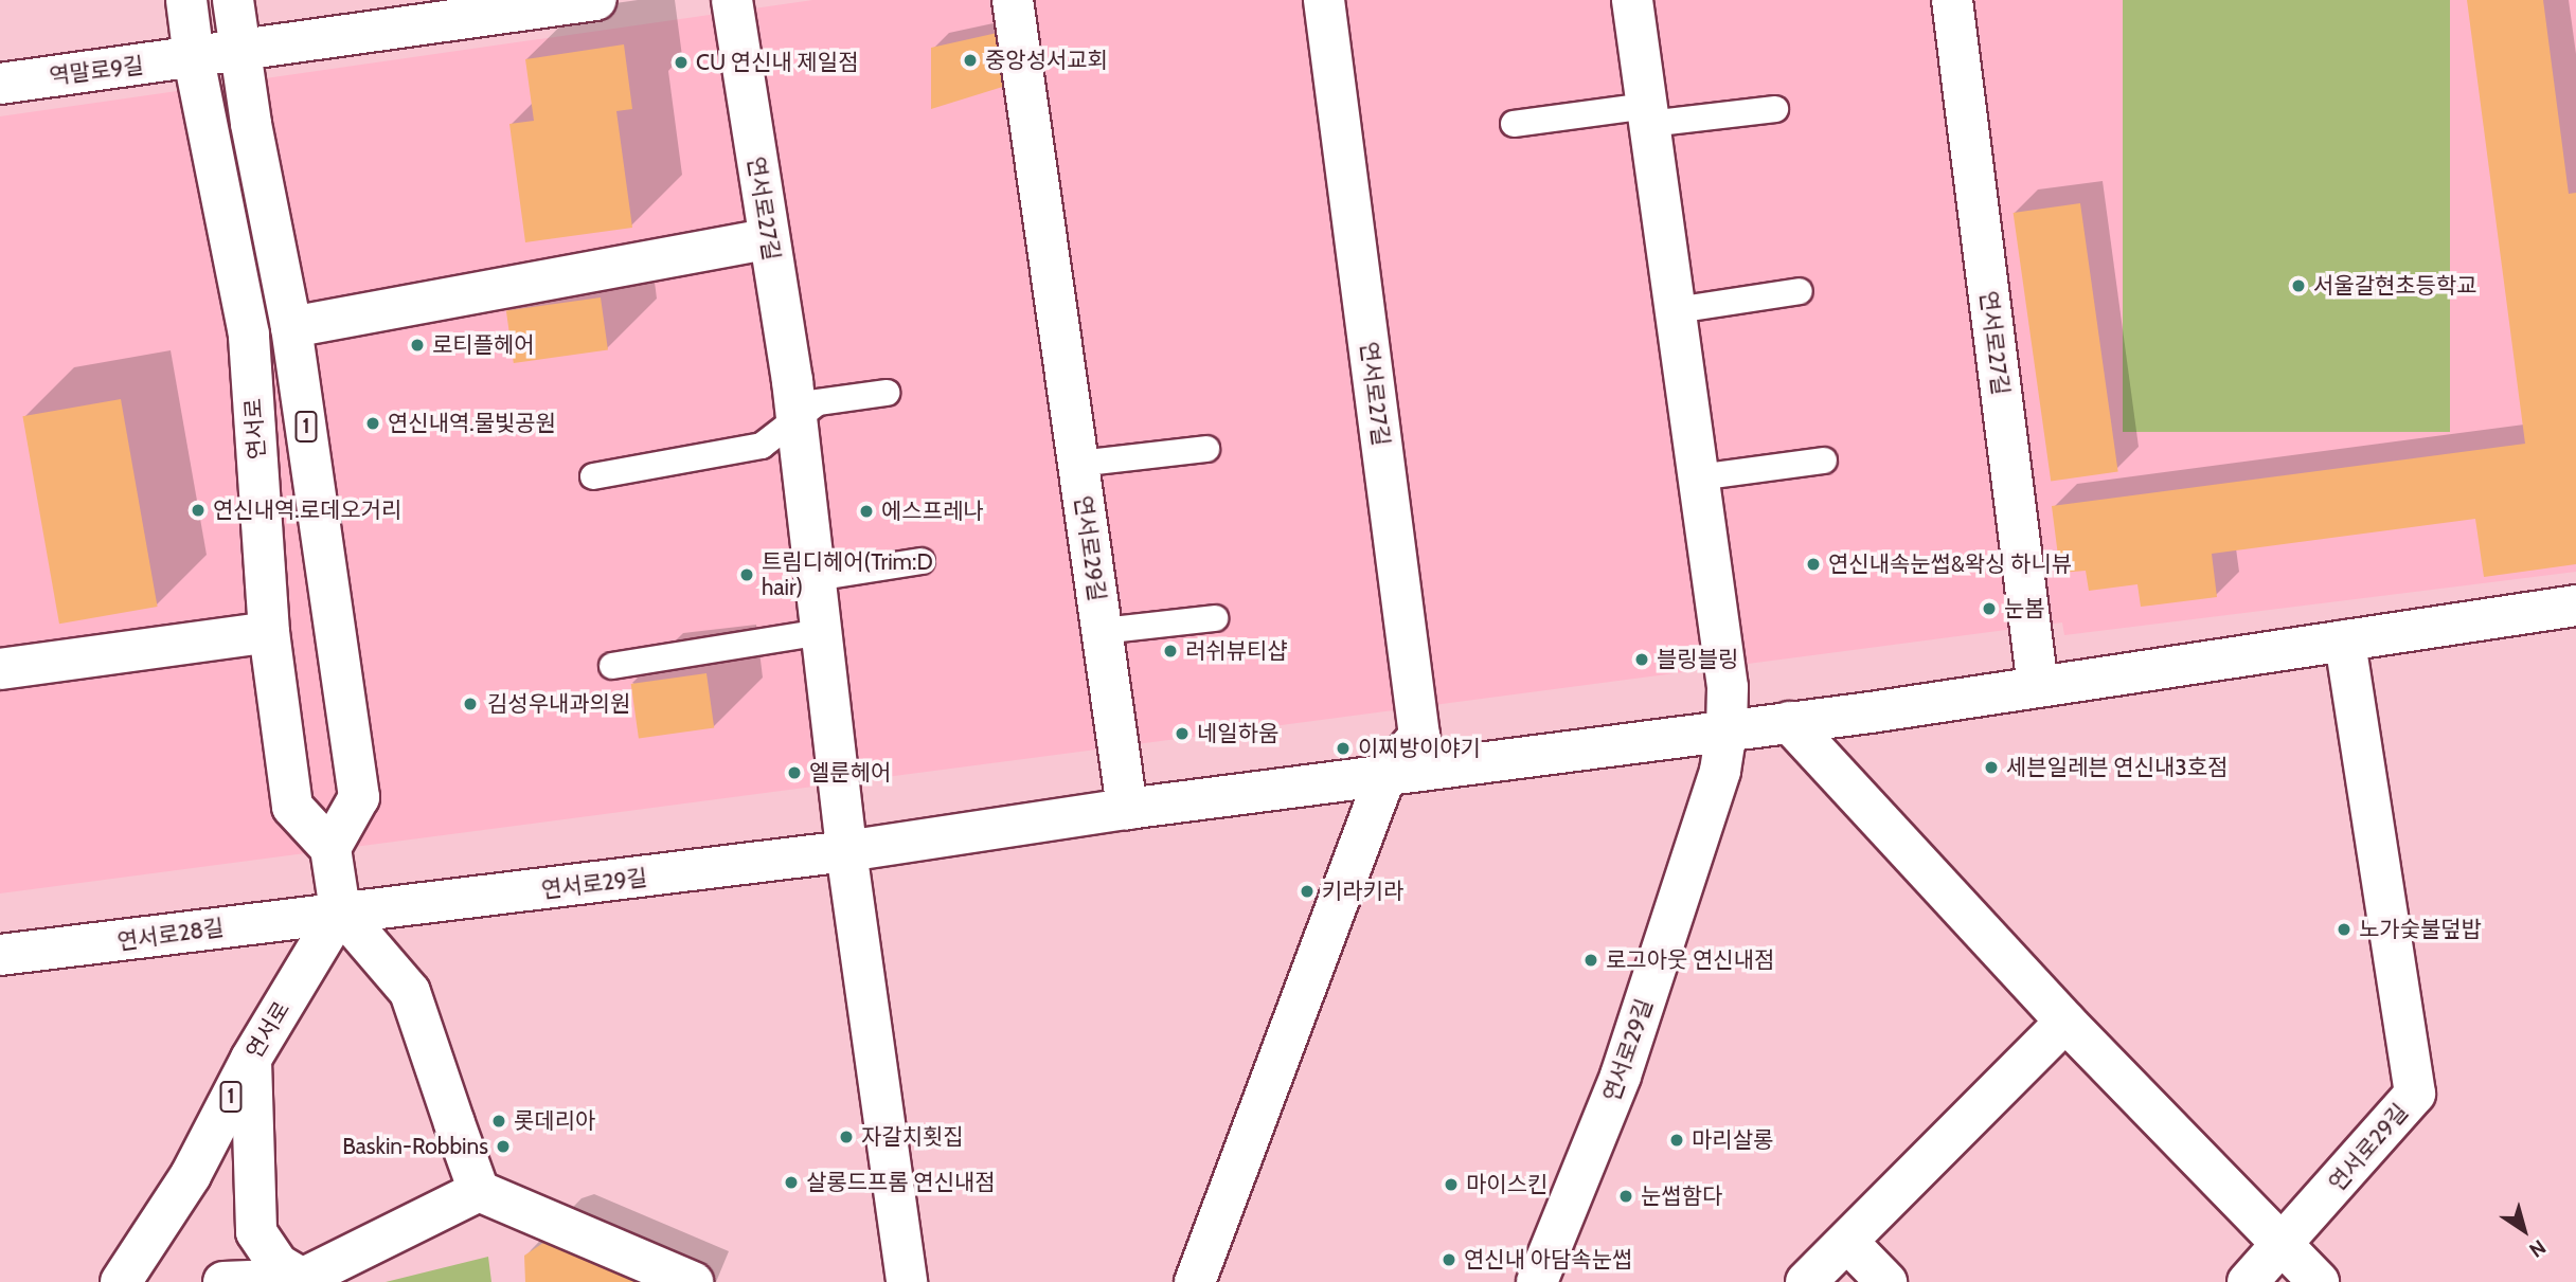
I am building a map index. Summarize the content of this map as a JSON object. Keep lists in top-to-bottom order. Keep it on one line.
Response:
{"streets":{"street":["역말로9길","연서로27길","1","연서로","연서로29길","연서로28길"]},"crossings":[["역말로9길","연서로"],["연서로27길","연서로29길"],["1","연서로"],["연서로","연서로29길"],["연서로","연서로28길"],["연서로29길","연서로28길"]],"places":["중앙성서교회","CU 연신내 제일점","서울갈현초등학교","로티플헤어","연신내역.물빛공원","연신내역.로데오거리","에스프레나","연신내속눈썹&왁싱 하니뷰","트림디헤어(Trim:D hair)","눈봄","러쉬뷰티샵","블링블링","김성우내과의원","네일하움","이찌방이야기","세븐일레븐 연신내3호점","엘룬헤어","키라키라","노가숯불덮밥","로그아웃 연신내점","롯데리아","자갈치횟집","마리살롱","Baskin-Robbins","살롱드프롬 연신내점","마이스킨","눈썹함다","연신내 아담속눈썹"],"north":"bottom right"}
